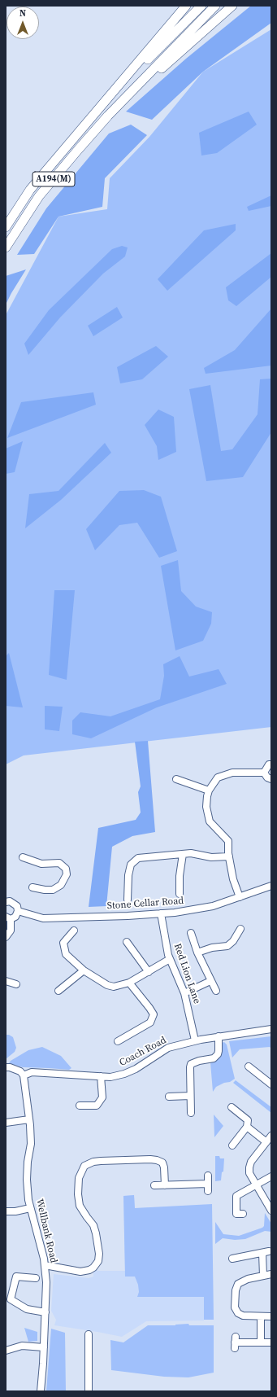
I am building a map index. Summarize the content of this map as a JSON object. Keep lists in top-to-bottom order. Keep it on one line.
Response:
{"streets":{"highway":["A194(M)"],"street":["Stone Cellar Road","Red Lion Lane","Coach Road","Wellbank Road"]},"crossings":[["Stone Cellar Road","Red Lion Lane"],["Red Lion Lane","Coach Road"],["Coach Road","Wellbank Road"]],"north":"top"}
